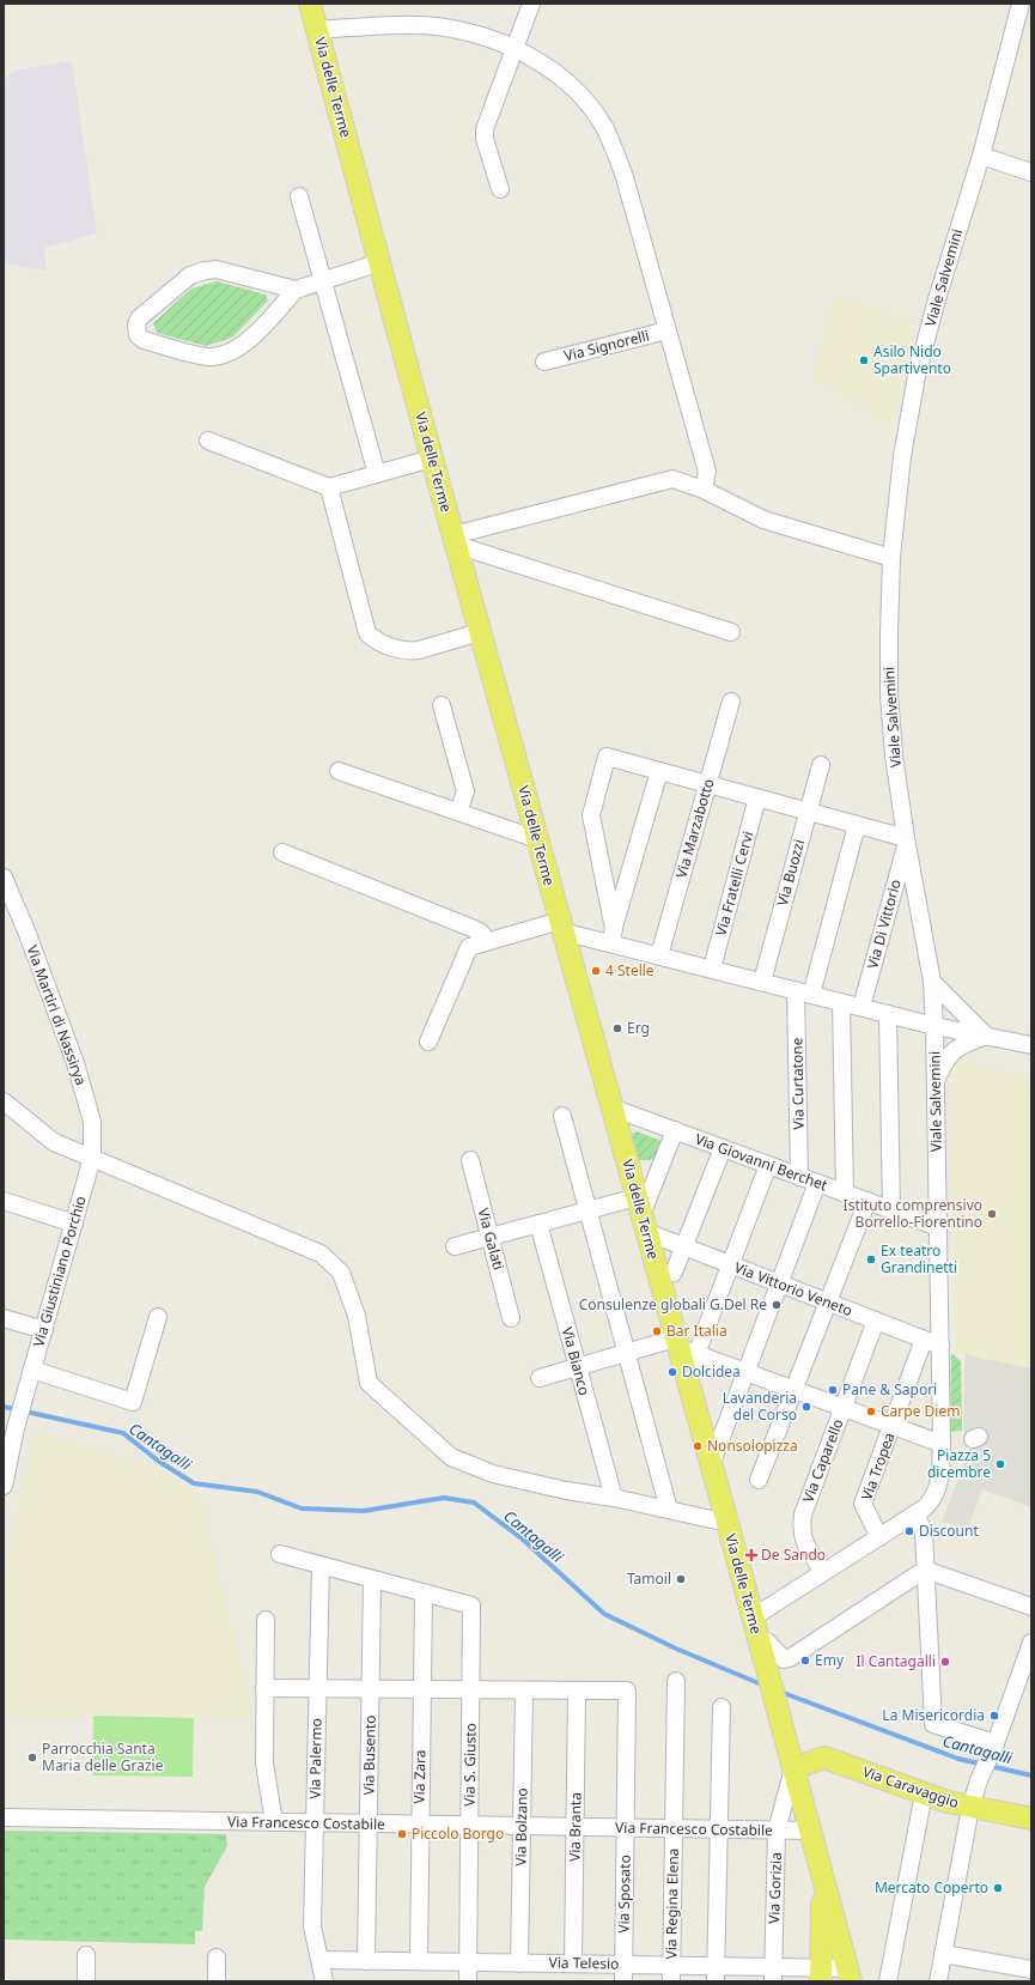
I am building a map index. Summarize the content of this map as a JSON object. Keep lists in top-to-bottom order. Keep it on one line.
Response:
{"streets":{"main road":["Via delle Terme","Via Caravaggio"],"street":["Viale Salvemini","Via Signorelli","Via Marzabotto","Via Buozzi","Via Fratelli Cervi","Via Di Vittorio","Via Martiri di Nassirya","Via Curtatone","Via Giovanni Berchet","Via Galati","Via Giustiniano Porchio","Via Vittorio Veneto","Via Bianco","Via Caparello","Via Tropea","Via Busento","Via Palermo","Via S. Giusto","Via Zara","Via Francesco Costabile","Via Bolzano","Via Branta","Via Gorizia","Via Sposato","Via Regina Elena","Via Telesio"]},"crossings":[["Via delle Terme","Viale Salvemini"],["Via delle Terme","Via Giovanni Berchet"],["Via delle Terme","Via Vittorio Veneto"],["Via delle Terme","Via Caravaggio"],["Via delle Terme","Via Gorizia"],["Viale Salvemini","Via Di Vittorio"],["Viale Salvemini","Via Giovanni Berchet"],["Viale Salvemini","Via Vittorio Veneto"],["Viale Salvemini","Via Caparello"],["Viale Salvemini","Via Tropea"],["Via Martiri di Nassirya","Via Giustiniano Porchio"],["Via Curtatone","Via Giovanni Berchet"],["Via Vittorio Veneto","Via Caparello"],["Via Vittorio Veneto","Via Tropea"],["Via Busento","Via Francesco Costabile"],["Via Busento","Via Telesio"],["Via Palermo","Via Francesco Costabile"],["Via Palermo","Via Telesio"],["Via S. Giusto","Via Zara"],["Via S. Giusto","Via Francesco Costabile"],["Via S. Giusto","Via Telesio"],["Via Zara","Via Francesco Costabile"],["Via Zara","Via Telesio"],["Via Caravaggio","Via Gorizia"],["Via Francesco Costabile","Via Bolzano"],["Via Francesco Costabile","Via Branta"],["Via Francesco Costabile","Via Gorizia"],["Via Francesco Costabile","Via Sposato"],["Via Francesco Costabile","Via Regina Elena"],["Via Bolzano","Via Telesio"],["Via Branta","Via Sposato"],["Via Branta","Via Telesio"],["Via Gorizia","Via Telesio"],["Via Sposato","Via Telesio"],["Via Regina Elena","Via Telesio"]],"water":["Cantagalli"],"places":{"other":["Asilo Nido Spartivento","4 Stelle","Erg","Istituto comprensivo Borrello-Fiorentino","Ex teatro Grandinetti","Consulenze globali G.Del Re","Bar Italia","Dolcidea","Pane & Sapori","Lavanderia del Corso","Carpe Diem","Nonsolopizza","Piazza 5 dicembre","Discount","Tamoil","Emy","Il Cantagalli","La Misericordia","Parrocchia Santa Maria delle Grazie","Piccolo Borgo","Mercato Coperto"],"health":["De Sando"]}}
